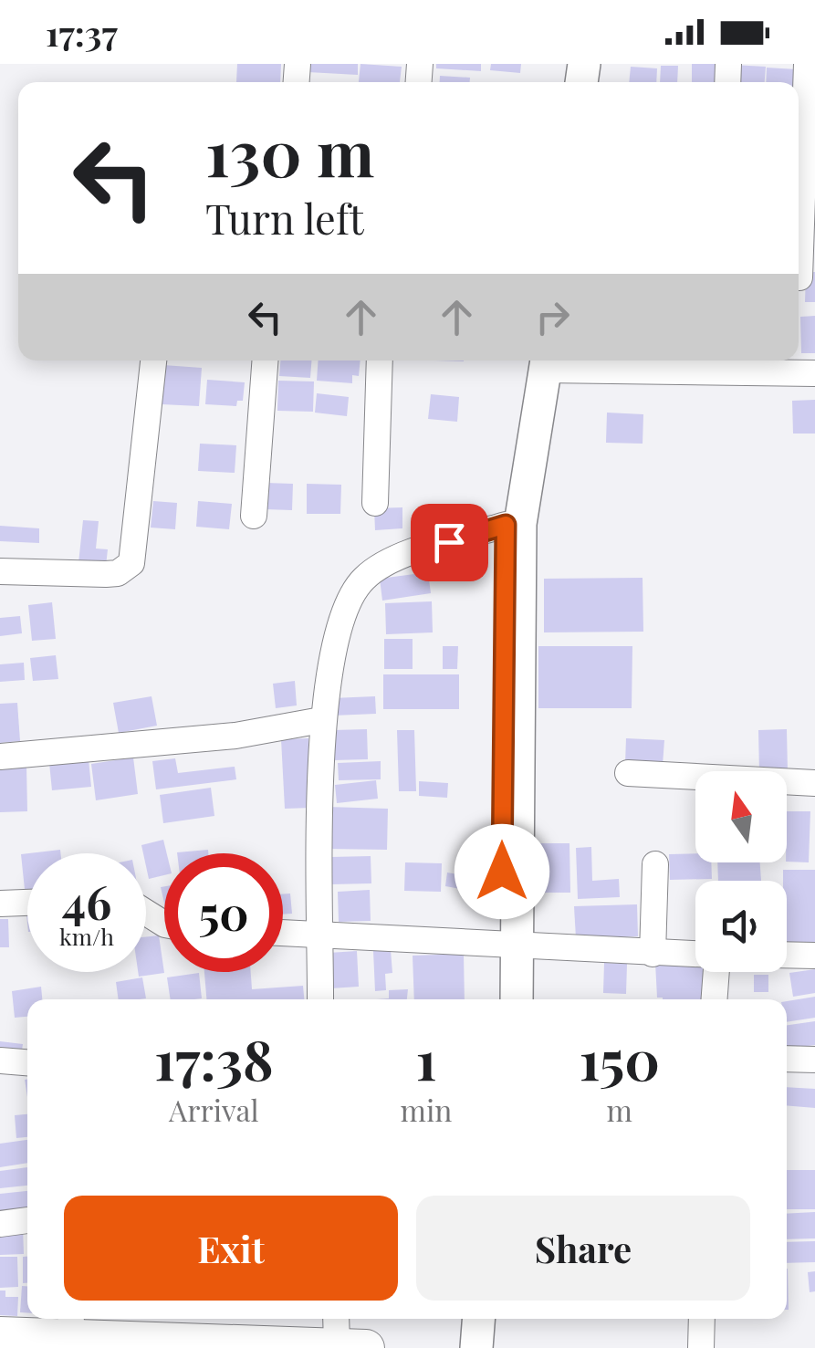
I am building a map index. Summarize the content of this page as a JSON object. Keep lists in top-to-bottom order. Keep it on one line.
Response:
{"north":"top","page":{"status":"17:37","turn":["130 m","Turn left"],"speed":"46 km/h","limit":"50","eta":["17:38","Arrival","1","min","150","m"],"buttons":["Exit","Share"]}}
